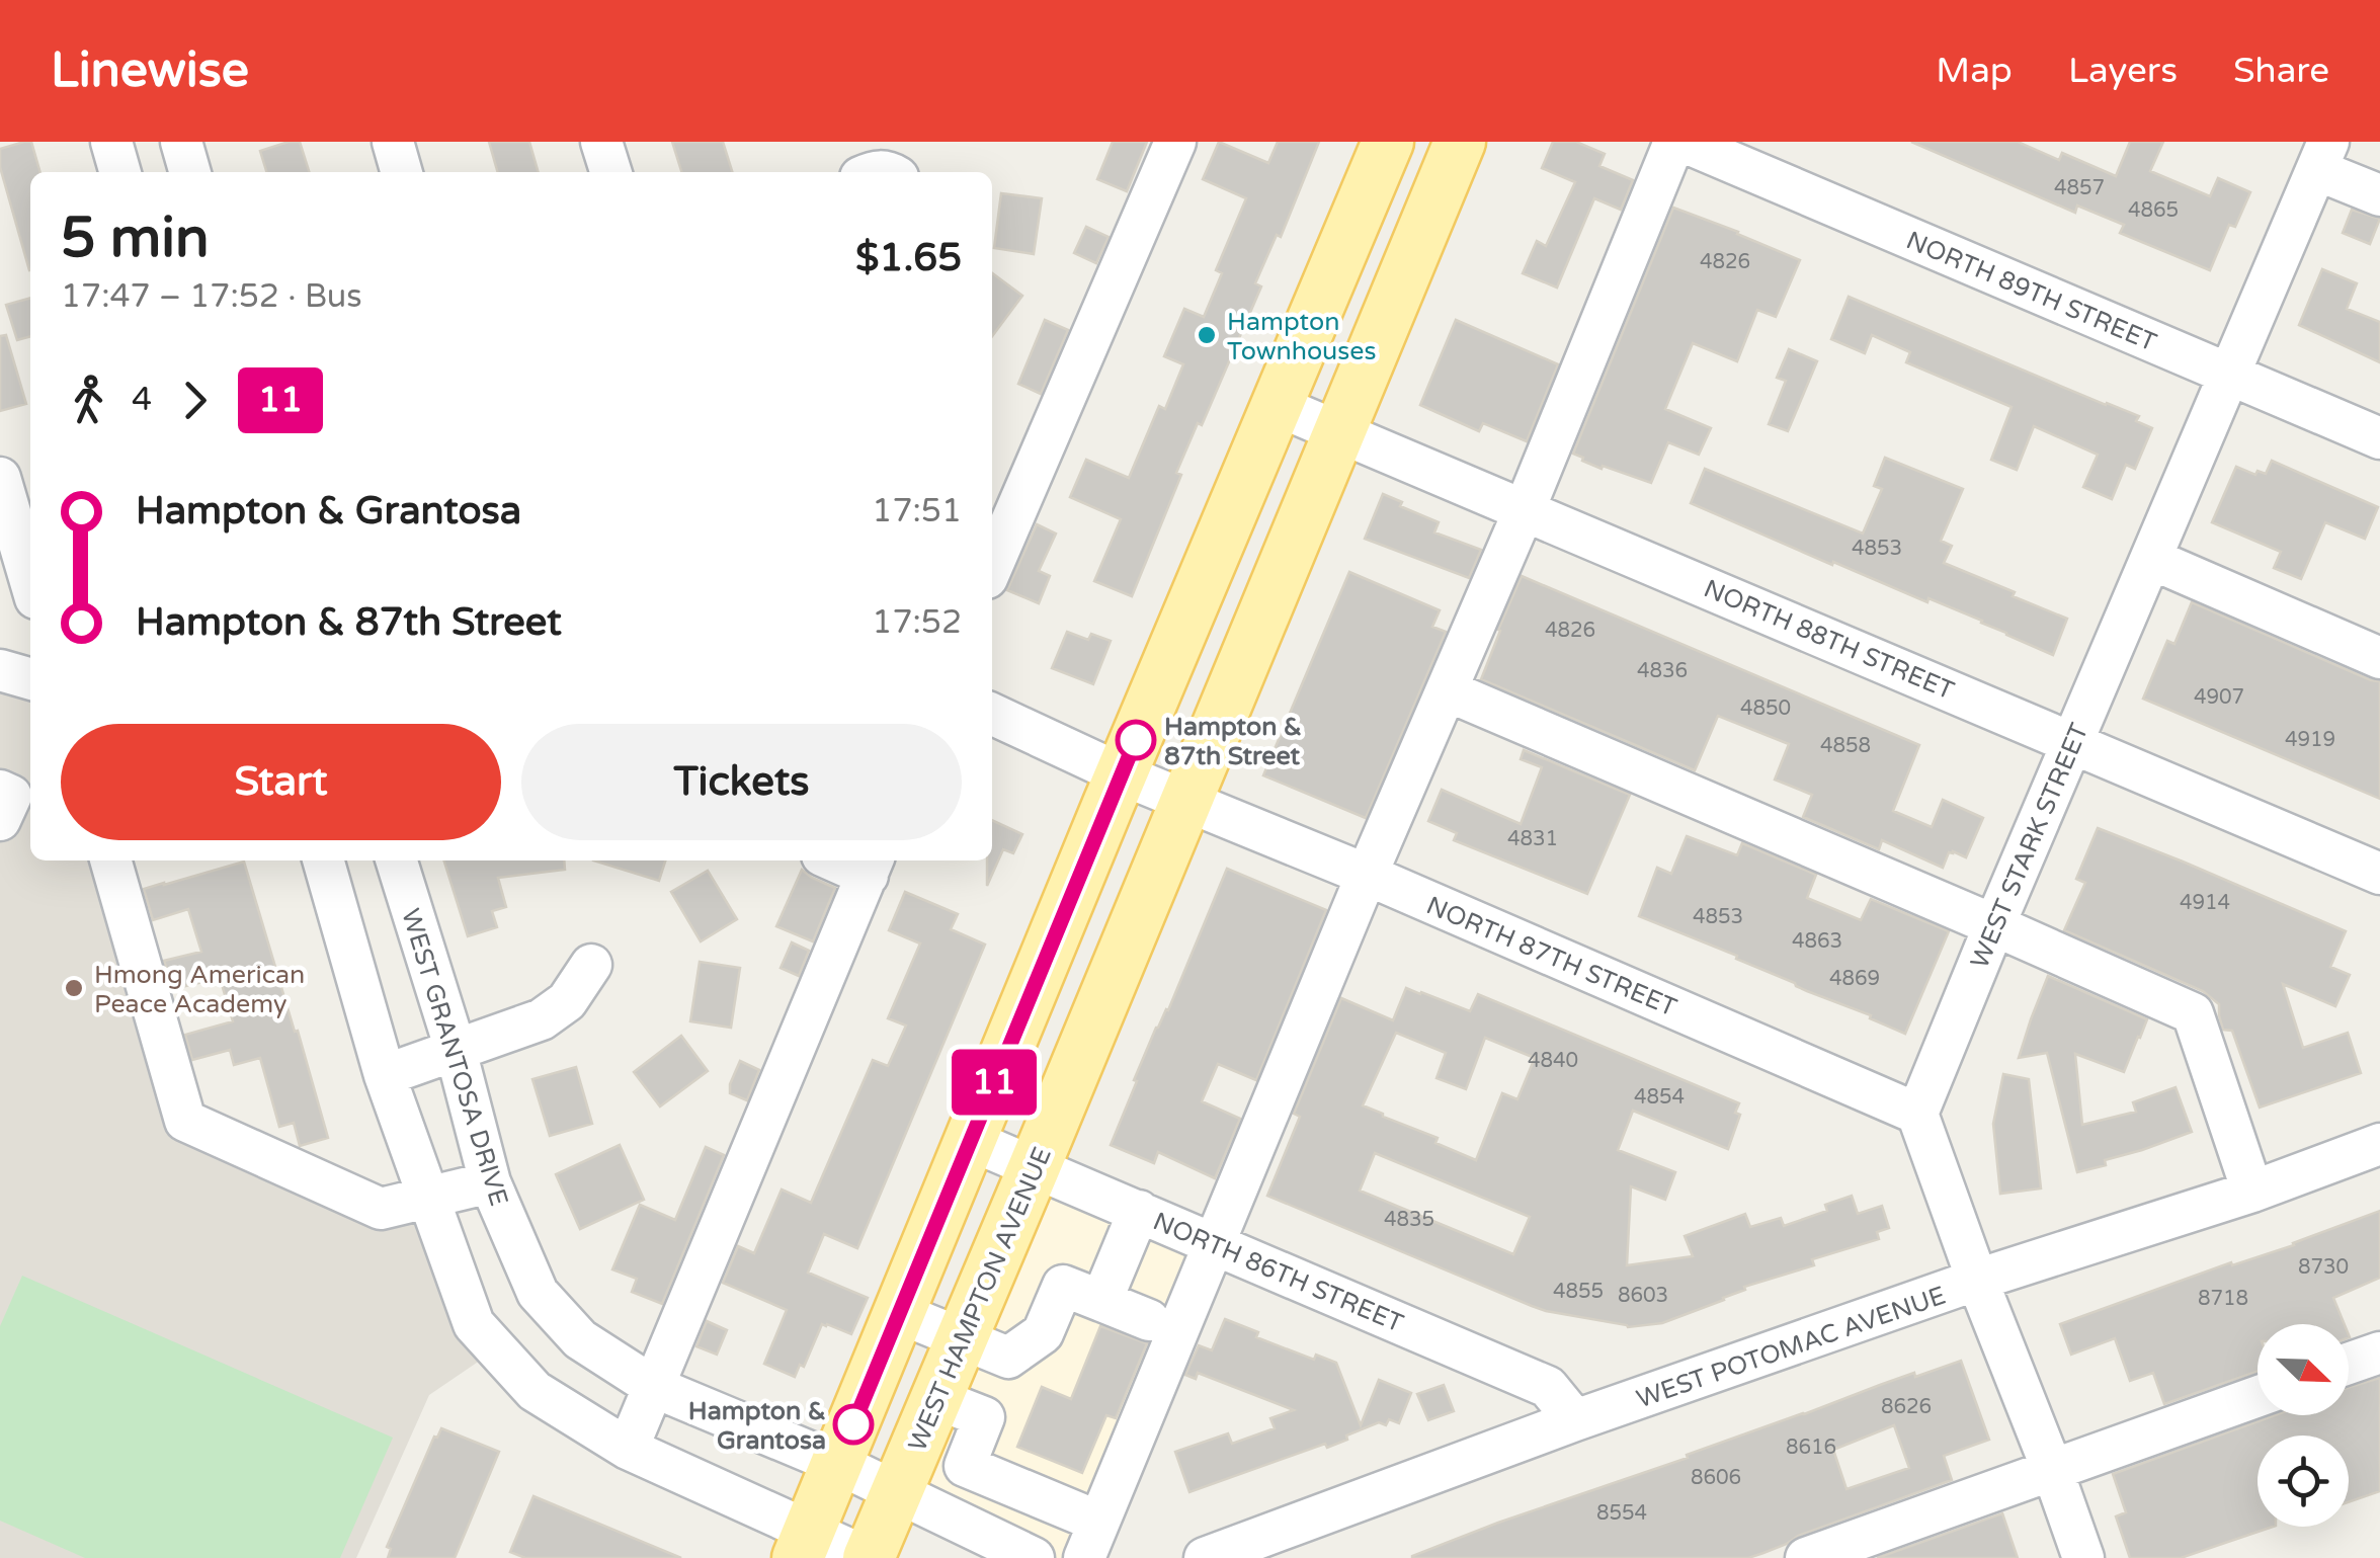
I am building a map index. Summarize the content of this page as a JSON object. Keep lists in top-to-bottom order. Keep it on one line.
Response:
{"streets":{"main road":["WEST HAMPTON AVENUE"],"street":["NORTH 89TH STREET","NORTH 88TH STREET","WEST STARK STREET","NORTH 87TH STREET","WEST GRANTOSA DRIVE","NORTH 86TH STREET","WEST POTOMAC AVENUE"]},"crossings":[["NORTH 89TH STREET","WEST STARK STREET"],["NORTH 88TH STREET","WEST STARK STREET"],["NORTH 88TH STREET","WEST HAMPTON AVENUE"],["WEST STARK STREET","NORTH 87TH STREET"],["NORTH 87TH STREET","WEST HAMPTON AVENUE"],["WEST GRANTOSA DRIVE","WEST HAMPTON AVENUE"],["NORTH 86TH STREET","WEST HAMPTON AVENUE"],["NORTH 86TH STREET","WEST POTOMAC AVENUE"]],"places":["Hampton Townhouses","Hampton & 87th Street","Hmong American Peace Academy","Hampton & Grantosa"],"lines":["bus line 11"],"house_numbers":["4857","4865","4826","4853","4826","4836","4907","4850","4919","4858","4831","4914","4853","4863","4869","4840","4854","4835","8730","4855","8603","8718","8626","8616","8606","8554"],"north":"bottom right","page":{"header":"Linewise","nav":["Map","Layers","Share"],"on_map":"11","heading":["5 min","17:47 – 17:52 · Bus","$1.65"],"legs":["4","11"],"list":[{"name":"Hampton & Grantosa","value":"17:51"},{"name":"Hampton & 87th Street","value":"17:52"}],"buttons":["Start","Tickets"]}}
